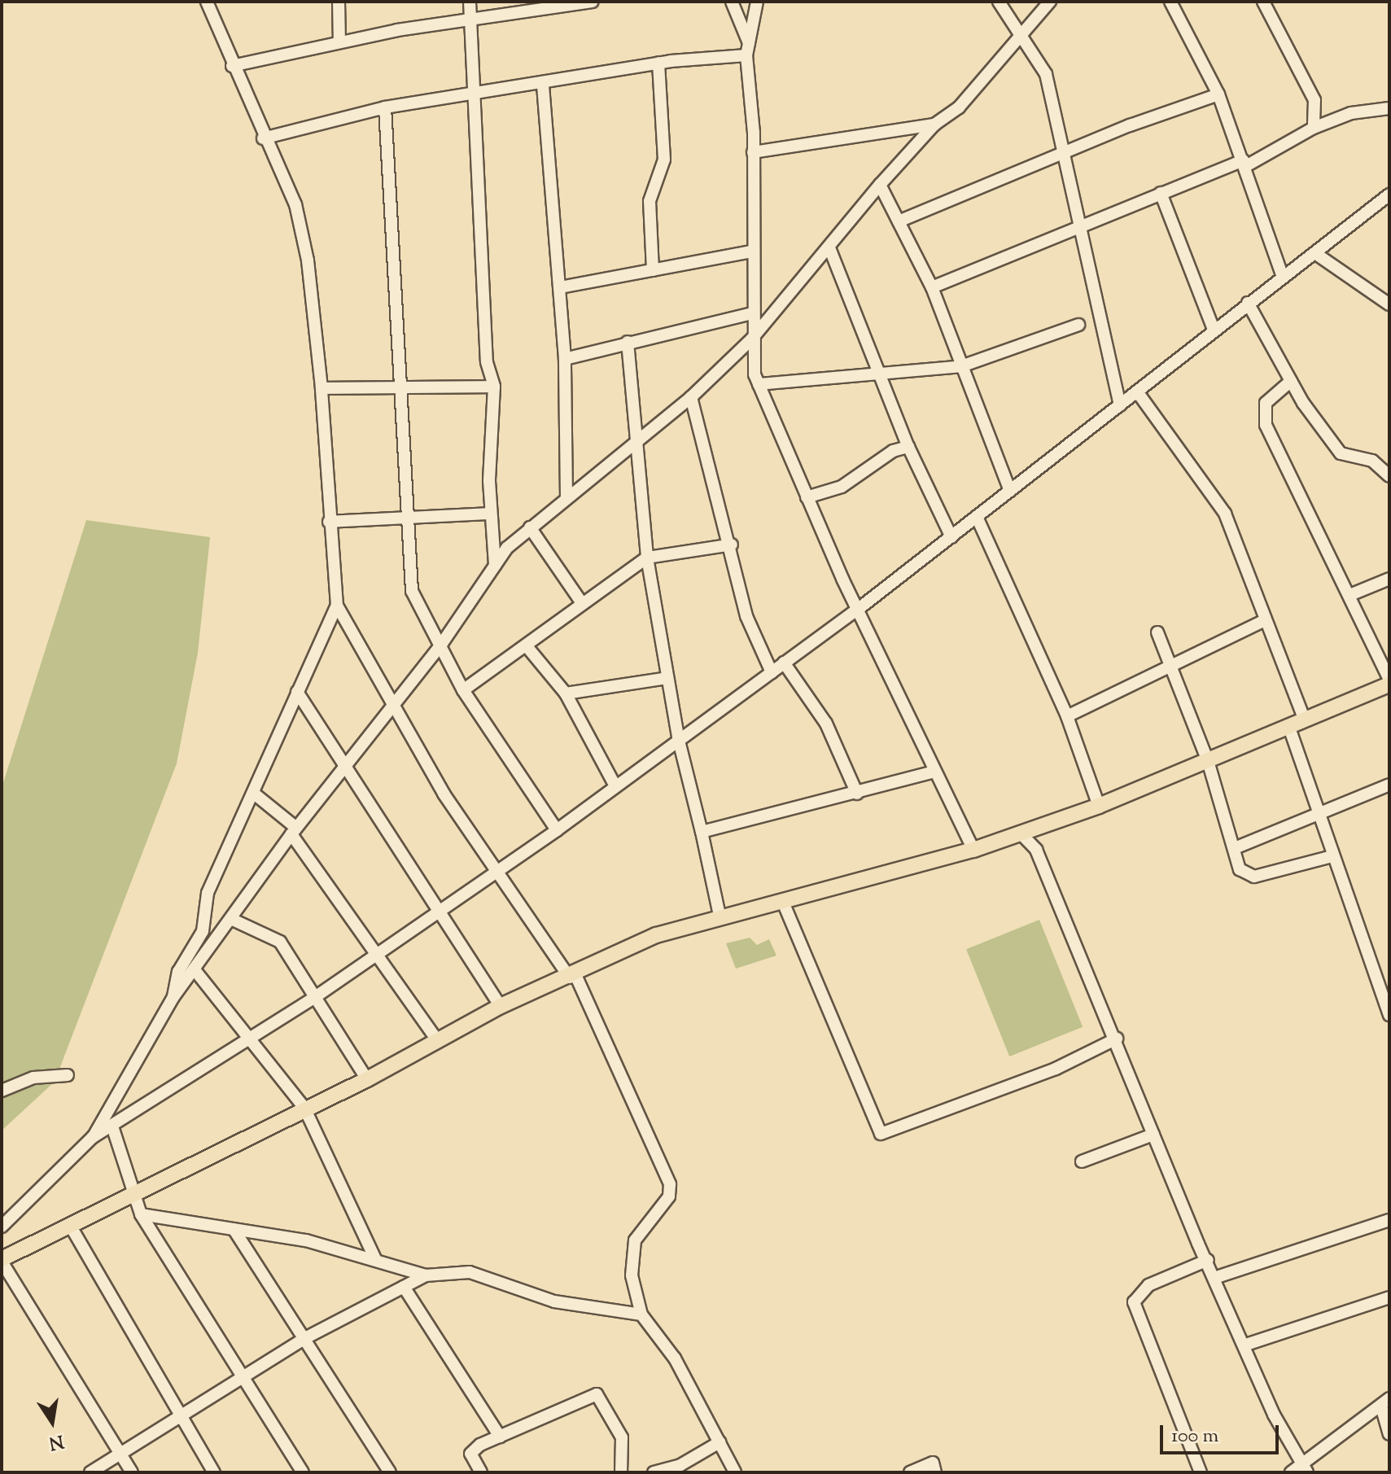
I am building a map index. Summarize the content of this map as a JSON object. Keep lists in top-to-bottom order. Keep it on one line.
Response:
{"scale_bar":"100 m","north":"bottom"}
